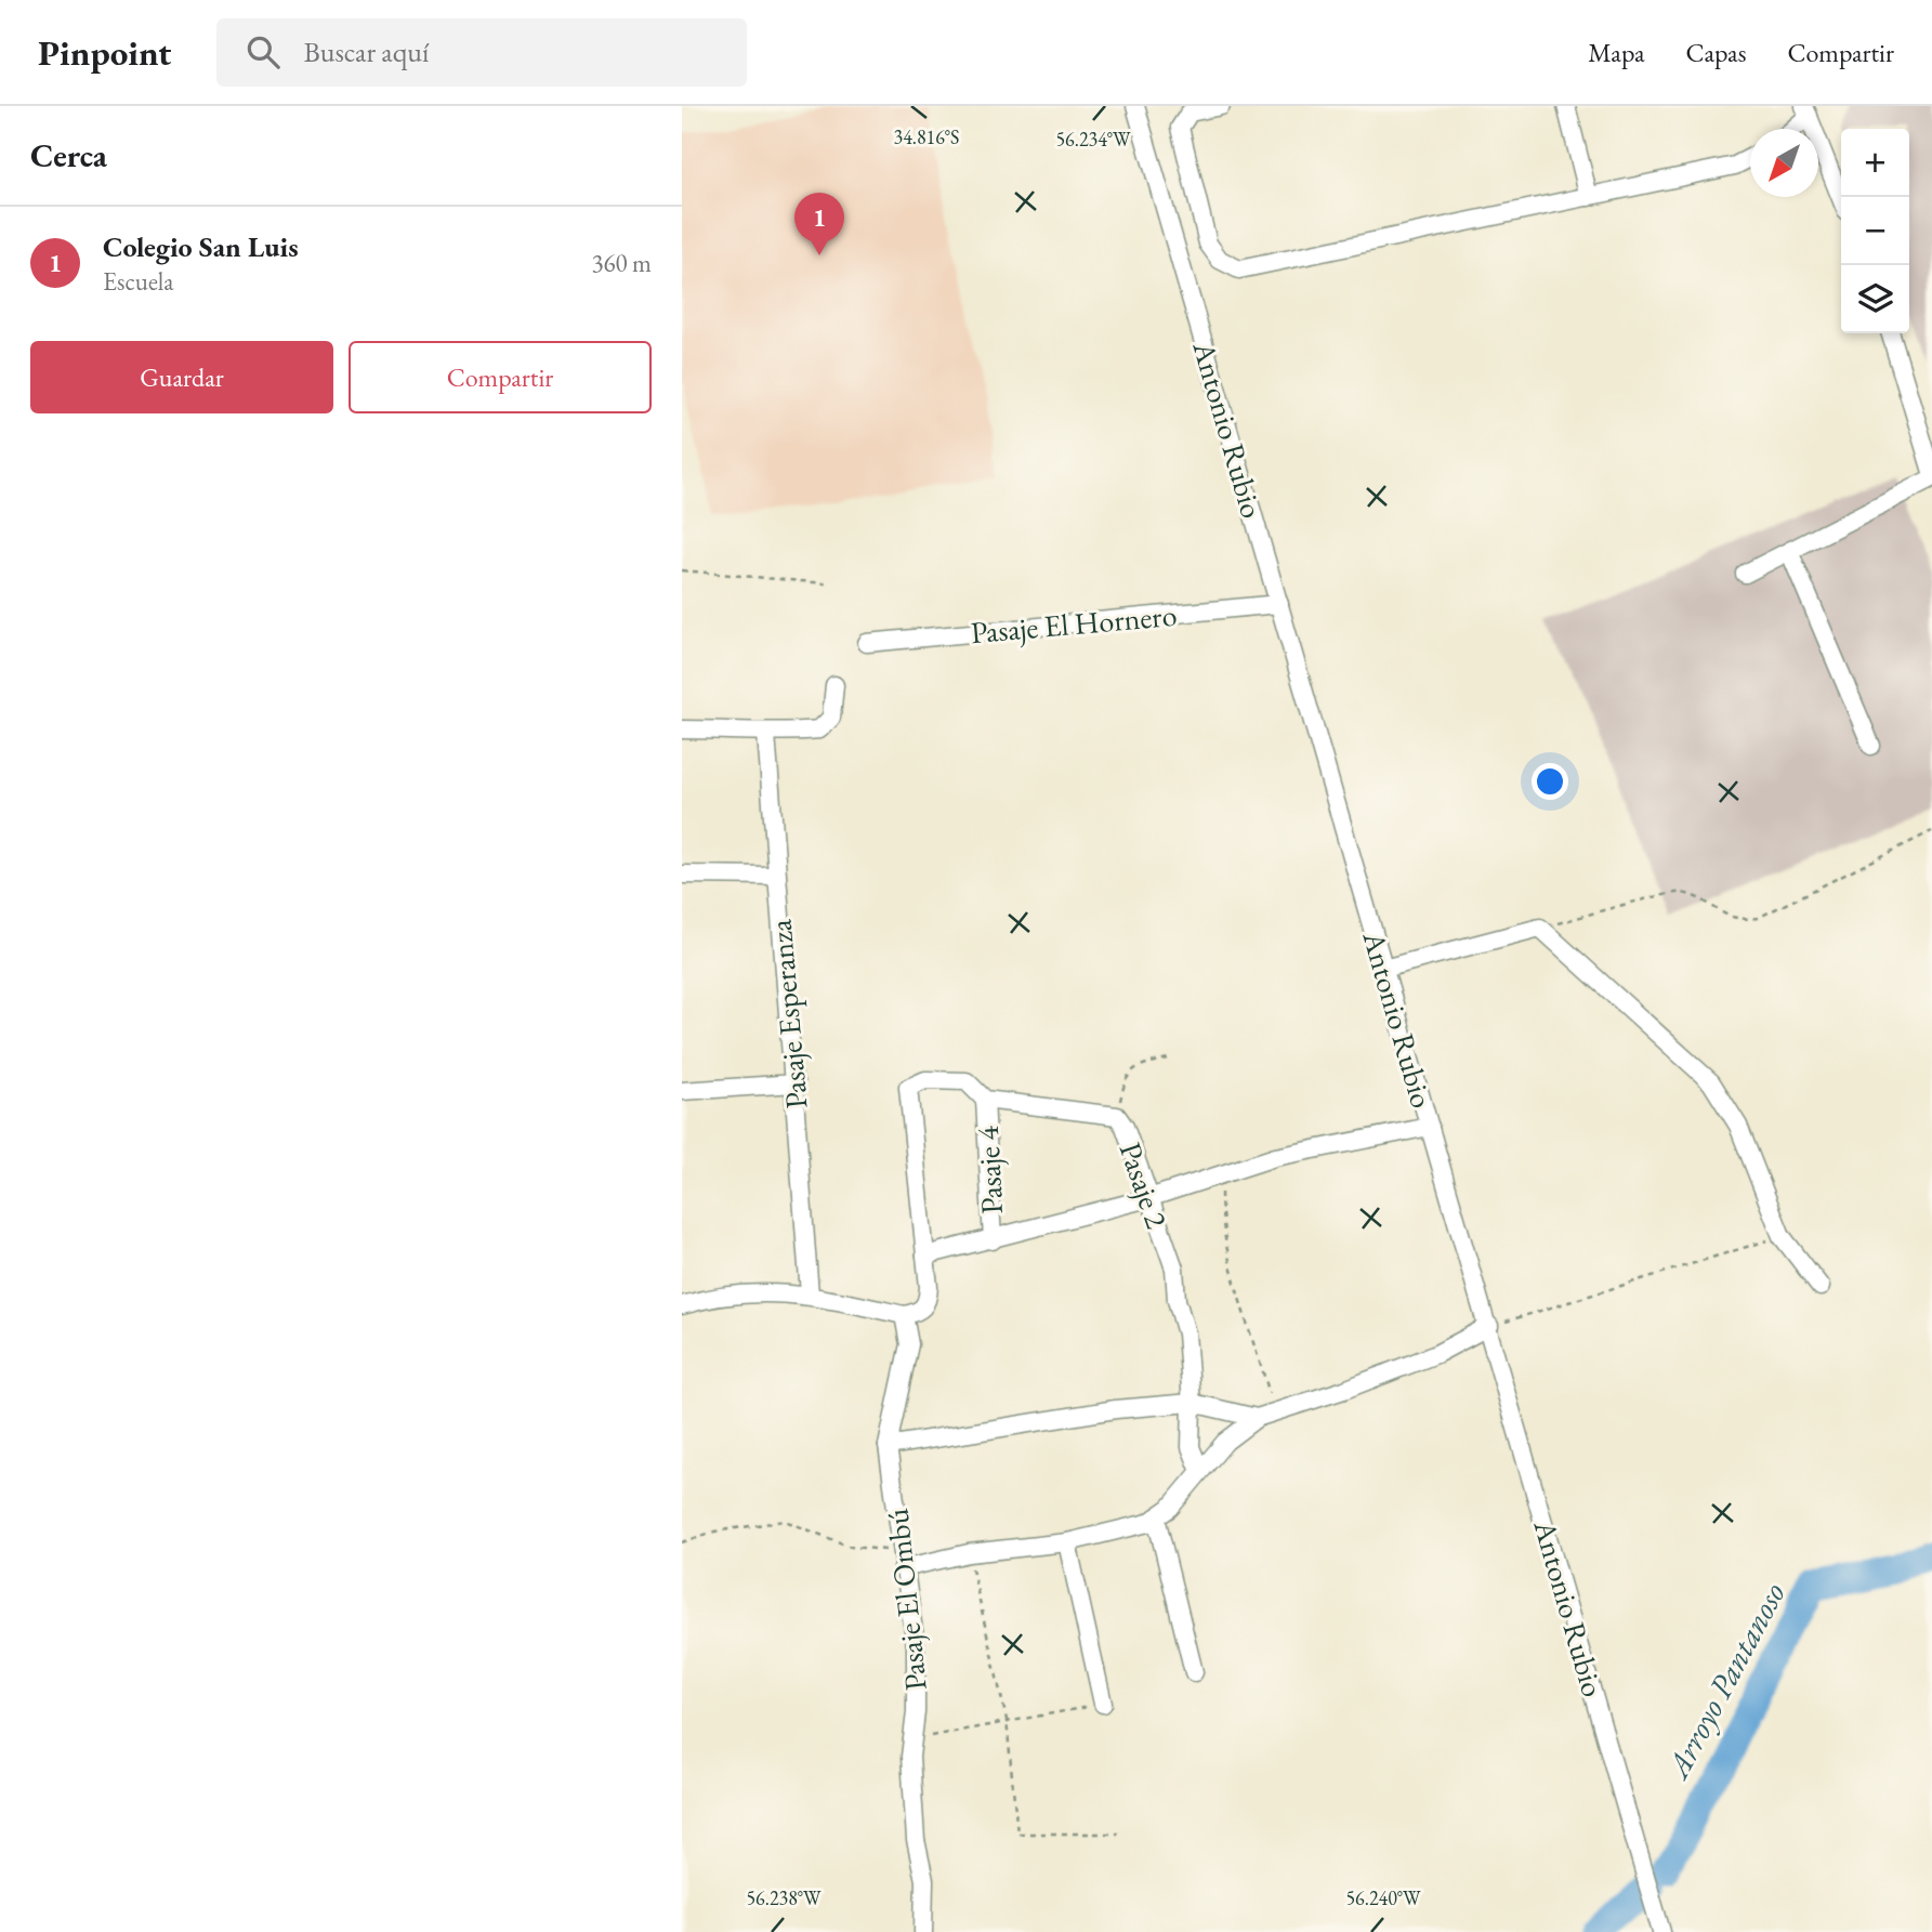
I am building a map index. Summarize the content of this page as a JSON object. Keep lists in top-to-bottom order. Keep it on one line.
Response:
{"streets":{"street":["Antonio Rubio","Pasaje El Hornero","Pasaje Esperanza","Pasaje 4","Pasaje 2","Pasaje El Ombú"]},"crossings":[["Antonio Rubio","Pasaje El Hornero"],["Pasaje 4","Pasaje 2"]],"water":["Arroyo Pantanoso"],"north":"bottom left","page":{"header":"Pinpoint","search":"Buscar aquí","nav":["Mapa","Capas","Compartir"],"heading":"Cerca","map_buttons":["+","−"],"pins":"1","list":[{"mark":"1","name":"Colegio San Luis","note":"Escuela","value":"360 m"}],"buttons":["Guardar","Compartir"]},"coordinates":["34.816°S","56.234°W","56.238°W","56.240°W"]}
